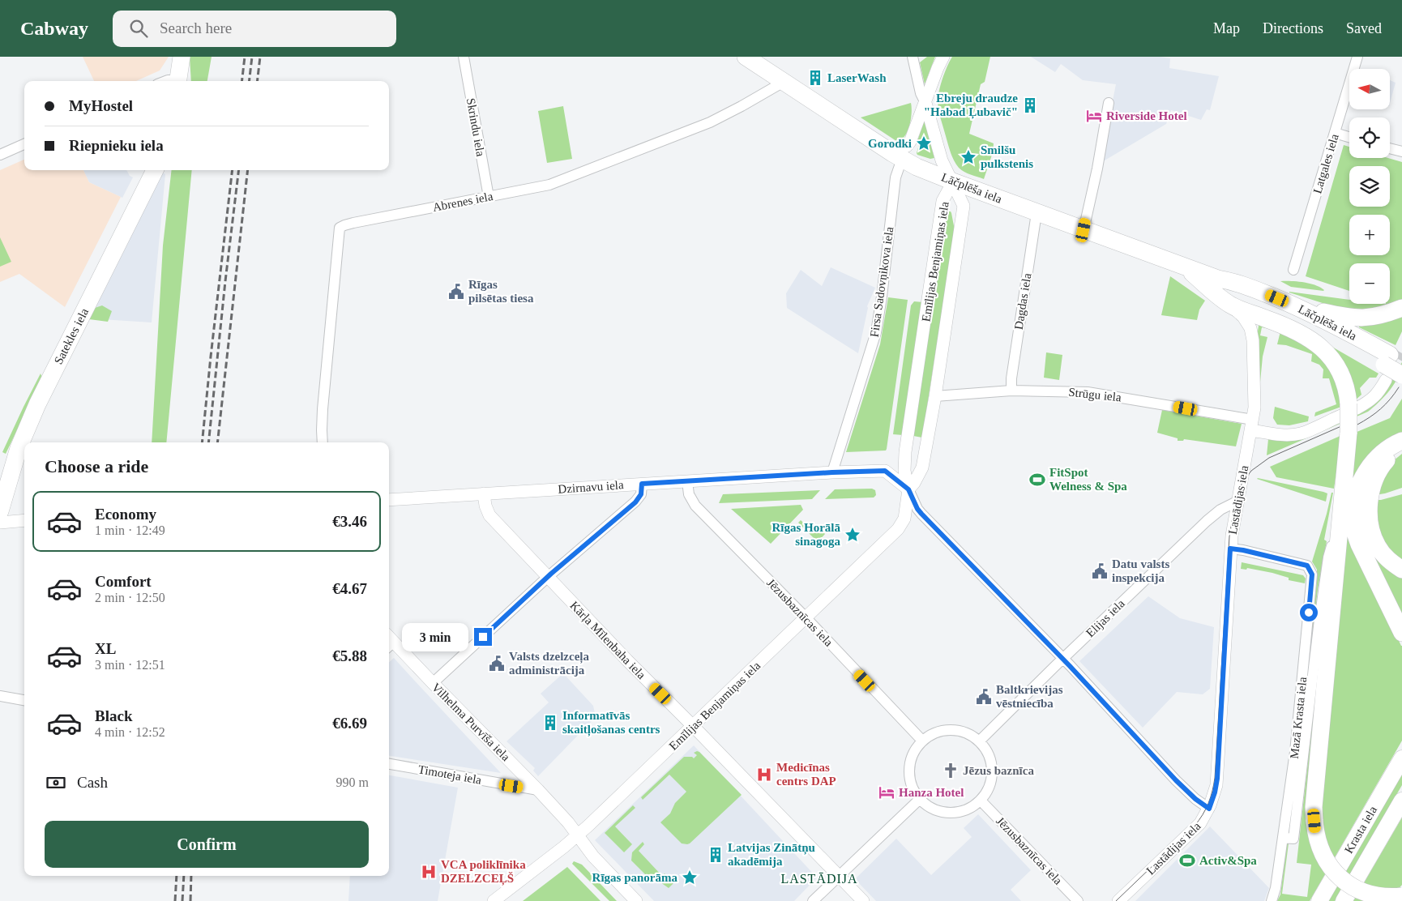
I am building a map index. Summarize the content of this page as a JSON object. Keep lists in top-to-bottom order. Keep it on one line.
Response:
{"streets":{"highway":["Lāčplēša iela","Satekles iela"],"main road":["Krasta iela"],"street":["Skrindu iela","Latgales iela","Abrenes iela","Emīlijas Benjamiņas iela","Firsa Sadovņikova iela","Dagdas iela","Strūgu iela","Dzirnavu iela","Lastādijas iela","Jēzusbaznīcas iela","Elijas iela","Kārļa Mīlenbaha iela","Mazā Krasta iela","Vilhelma Purvīša iela","Timoteja iela"]},"crossings":[["Skrindu iela","Abrenes iela"],["Lāčplēša iela","Abrenes iela"],["Lāčplēša iela","Emīlijas Benjamiņas iela"],["Lāčplēša iela","Firsa Sadovņikova iela"],["Lāčplēša iela","Dagdas iela"],["Emīlijas Benjamiņas iela","Strūgu iela"],["Emīlijas Benjamiņas iela","Dzirnavu iela"],["Emīlijas Benjamiņas iela","Jēzusbaznīcas iela"],["Emīlijas Benjamiņas iela","Kārļa Mīlenbaha iela"],["Emīlijas Benjamiņas iela","Vilhelma Purvīša iela"],["Firsa Sadovņikova iela","Dzirnavu iela"],["Dagdas iela","Strūgu iela"],["Strūgu iela","Lastādijas iela"],["Dzirnavu iela","Lastādijas iela"],["Dzirnavu iela","Jēzusbaznīcas iela"],["Dzirnavu iela","Elijas iela"],["Dzirnavu iela","Kārļa Mīlenbaha iela"],["Lastādijas iela","Elijas iela"],["Lastādijas iela","Mazā Krasta iela"],["Jēzusbaznīcas iela","Elijas iela"],["Vilhelma Purvīša iela","Timoteja iela"]],"districts":["LASTĀDIJA"],"places":{"building":["LaserWash","Ebreju draudze \"Habad Ļubavič\"","Informatīvās skaitļošanas centrs","Latvijas Zinātņu akadēmija"],"hotel":["Riverside Hotel","Hanza Hotel"],"place":["Gorodki","Smilšu pulkstenis","Rīgas Horālā sinagoga","Rīgas panorāma"],"public building":["Rīgas pilsētas tiesa","Datu valsts inspekcija","Valsts dzelzceļa administrācija","Baltkrievijas vēstniecība"],"sports":["FitSpot Welness & Spa","Activ&Spa"],"church":["Jēzus baznīca"],"hospital":["Medicīnas centrs DAP","VCA poliklīnika DZELZCEĻŠ"]},"north":"left","page":{"header":"Cabway","search":"Search here","nav":["Map","Directions","Saved"],"map_buttons":["+","−"],"banner":["MyHostel","Riepnieku iela"],"heading":"Choose a ride","list":[{"name":"Economy","note":"1 min · 12:49","value":"€3.46"},{"name":"Comfort","note":"2 min · 12:50","value":"€4.67"},{"name":"XL","note":"3 min · 12:51","value":"€5.88"},{"name":"Black","note":"4 min · 12:52","value":"€6.69"}],"bubble":"3 min","pay":["Cash","990 m"],"buttons":"Confirm"}}
